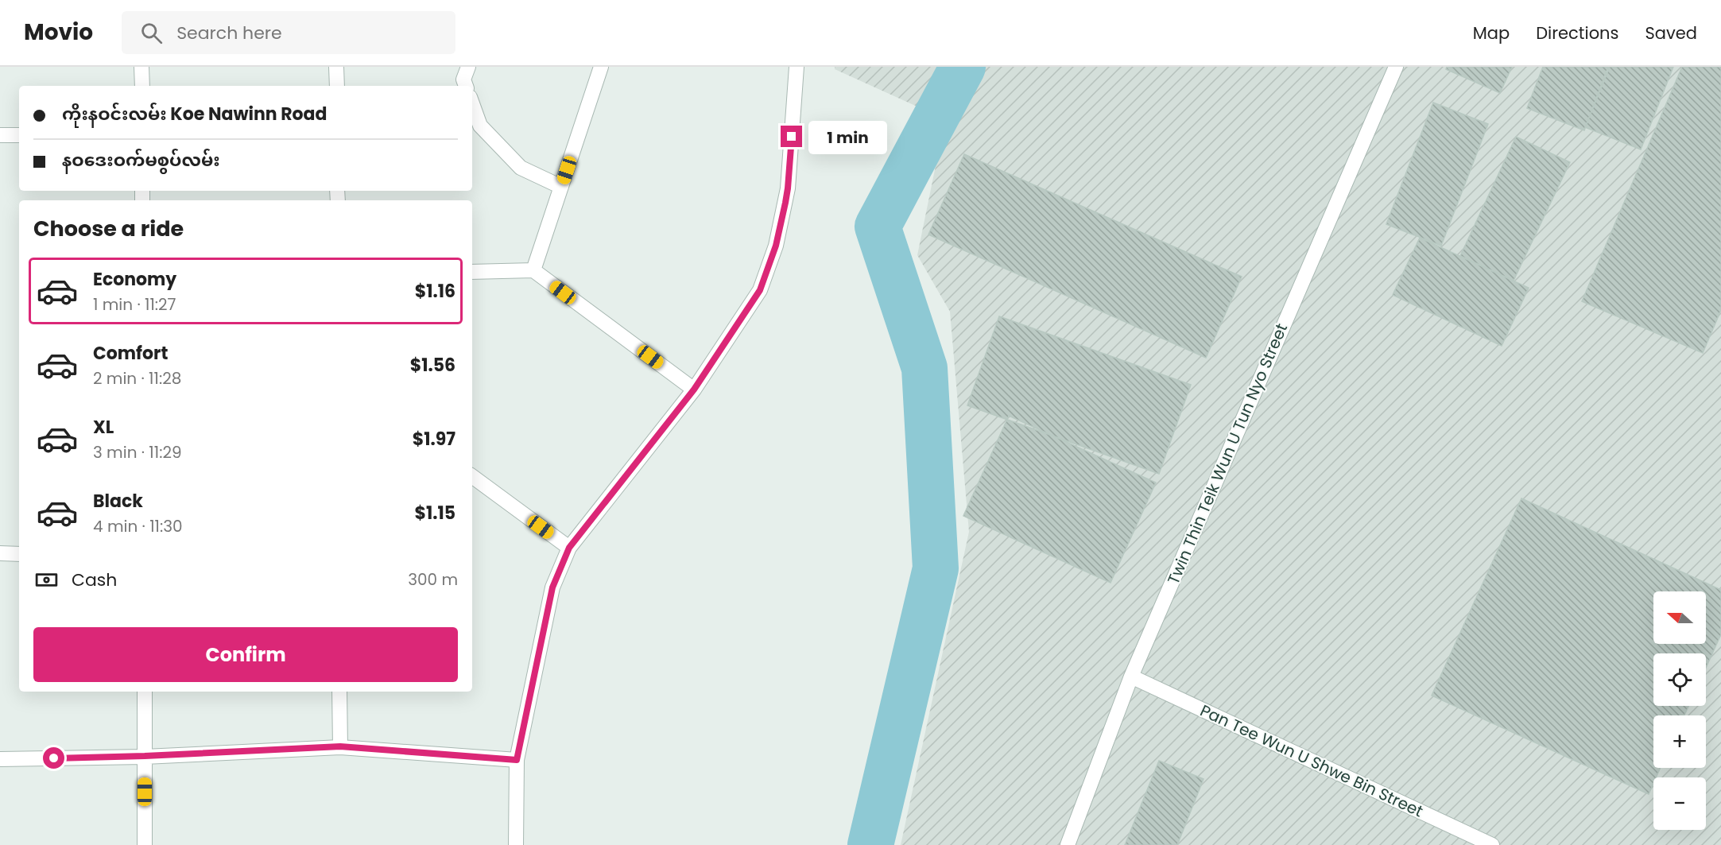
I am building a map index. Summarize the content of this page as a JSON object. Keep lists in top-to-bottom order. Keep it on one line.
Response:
{"streets":{"street":["Twin Thin Teik Wun U Tun Nyo Street","Pan Tee Wun U Shwe Bin Street"]},"crossings":[["Twin Thin Teik Wun U Tun Nyo Street","Pan Tee Wun U Shwe Bin Street"]],"north":"left","page":{"header":"Movio","search":"Search here","nav":["Map","Directions","Saved"],"banner":["ကိုးနဝင်းလမ်း Koe Nawinn Road","နဝဒေးဝက်မစွပ်လမ်း"],"bubble":"1 min","heading":"Choose a ride","list":[{"name":"Economy","note":"1 min · 11:27","value":"$1.16"},{"name":"Comfort","note":"2 min · 11:28","value":"$1.56"},{"name":"XL","note":"3 min · 11:29","value":"$1.97"},{"name":"Black","note":"4 min · 11:30","value":"$1.15"}],"pay":["Cash","300 m"],"map_buttons":["+","−"],"buttons":"Confirm"}}
